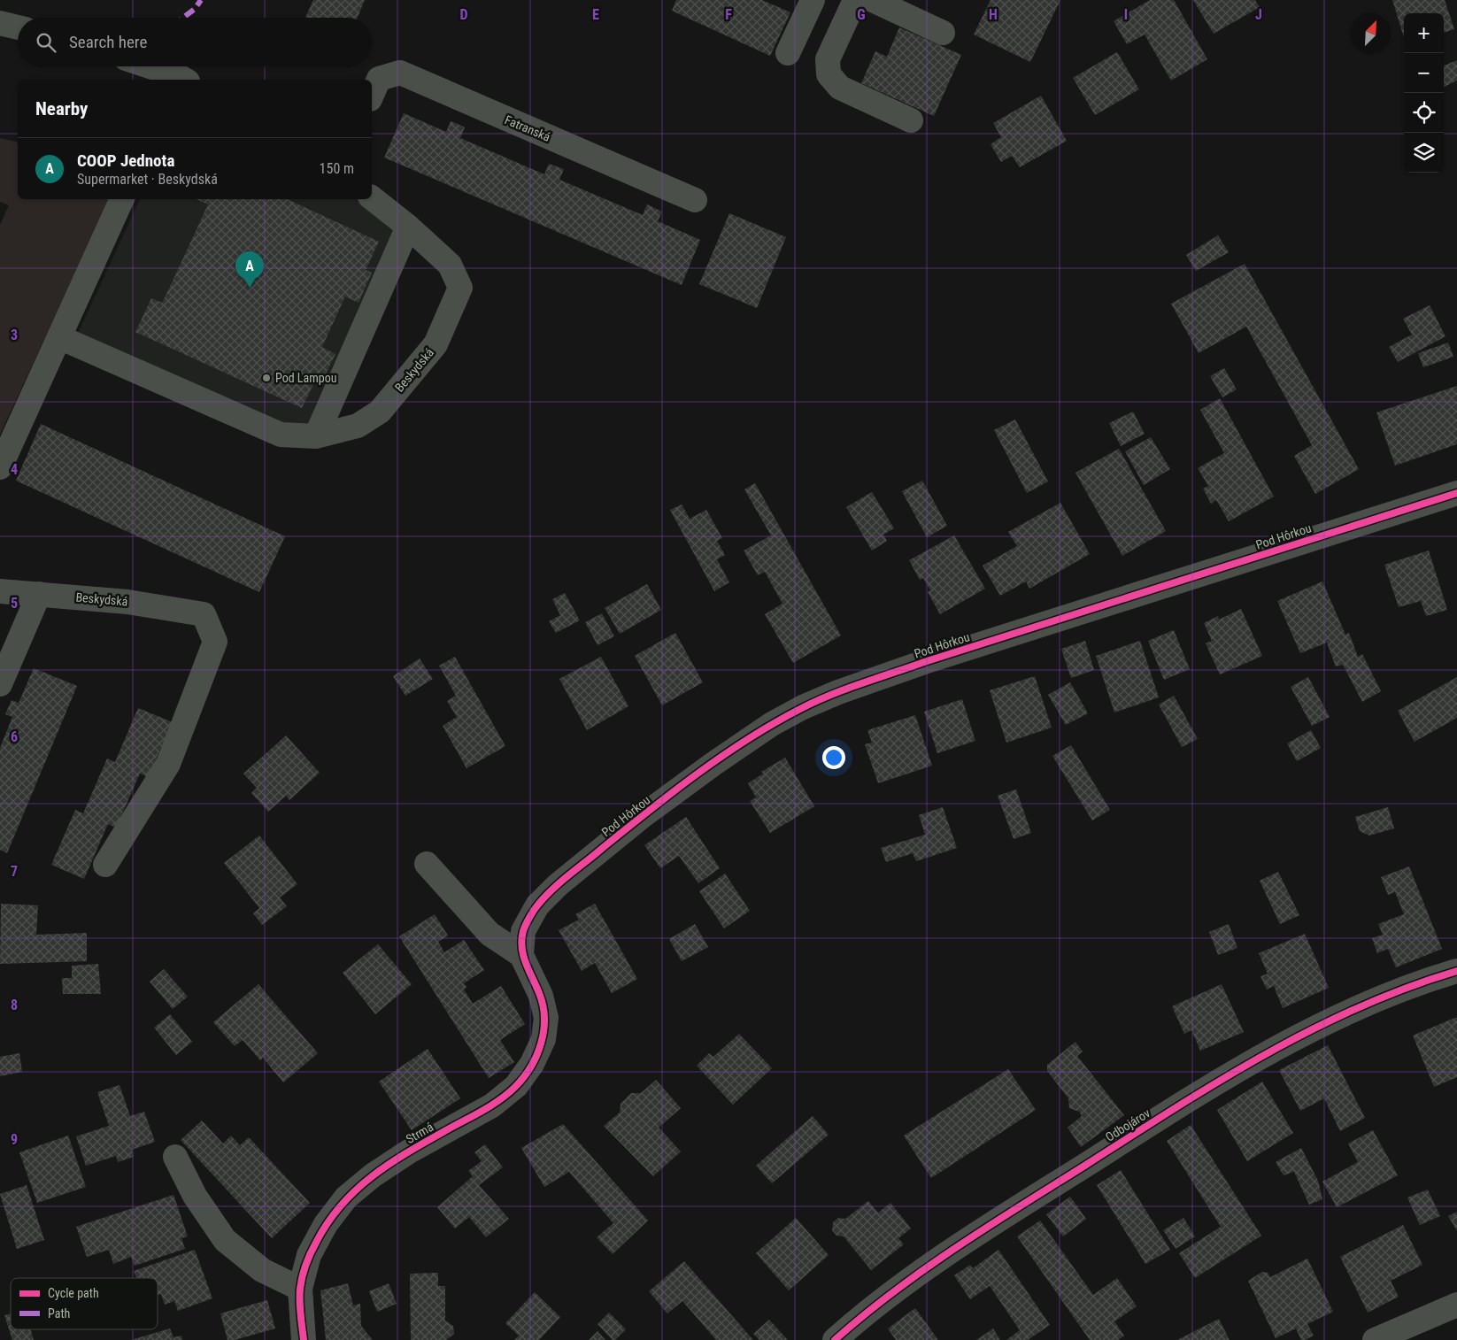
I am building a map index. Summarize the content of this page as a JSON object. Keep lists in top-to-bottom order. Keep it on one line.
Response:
{"streets":{"street":["Fatranská","Beskydská","Pod Hôrkou","Odbojárov","Strmá"]},"crossings":[["Pod Hôrkou","Strmá"]],"places":["Pod Lampou"],"legend":["Cycle path","Path"],"north":"top right","page":{"map_buttons":["+","−"],"search":"Search here","heading":"Nearby","list":[{"mark":"A","name":"COOP Jednota","note":"Supermarket · Beskydská","value":"150 m"}],"pins":"A"},"grid":{"columns":["D","E","F","G","H","I","J"],"rows":["3","4","5","6","7","8","9"]}}
